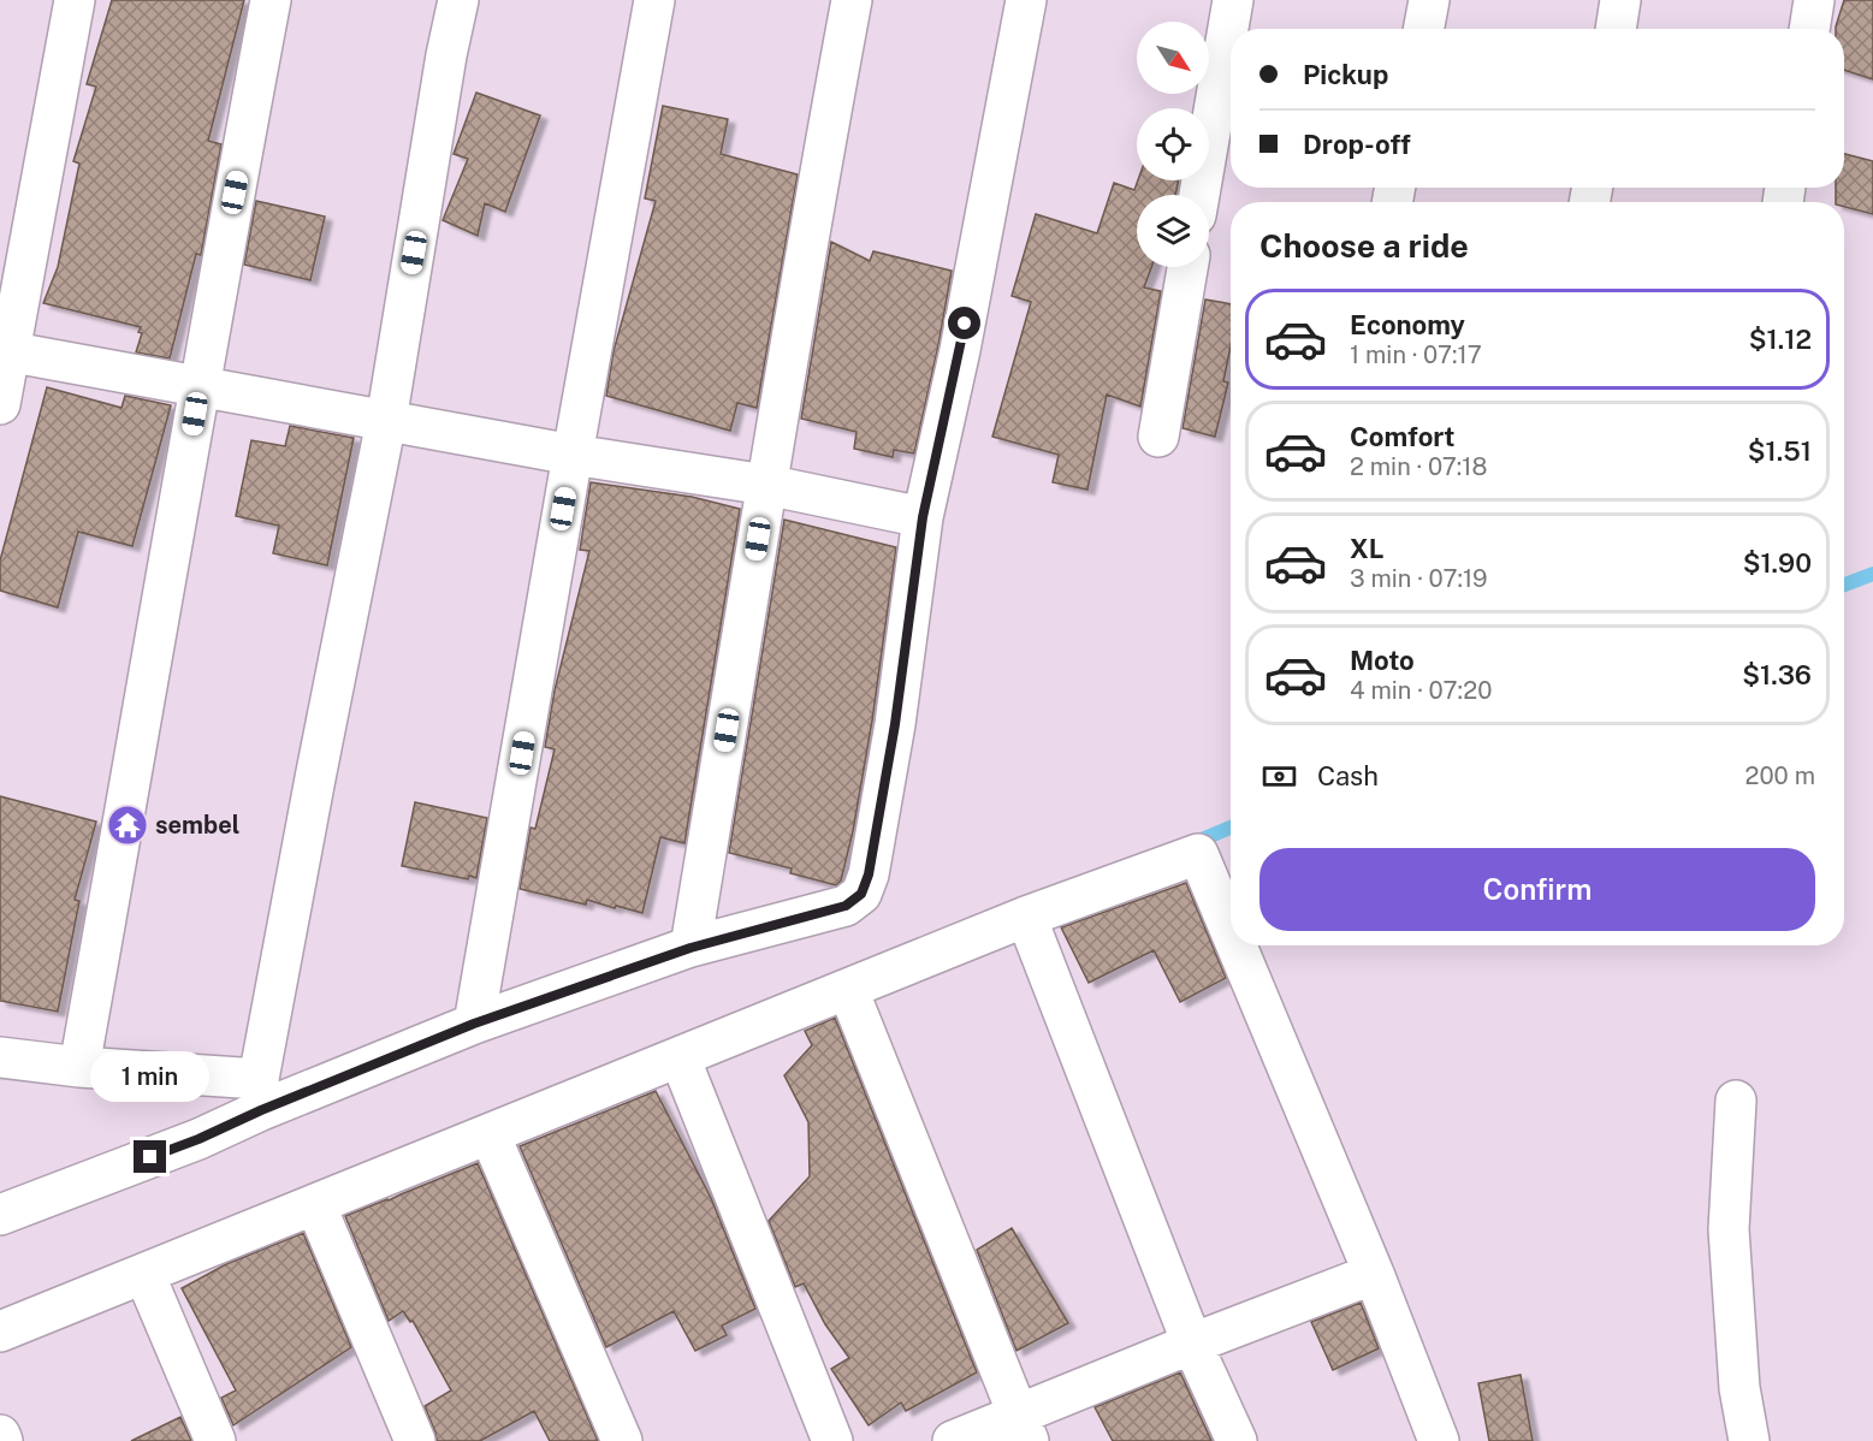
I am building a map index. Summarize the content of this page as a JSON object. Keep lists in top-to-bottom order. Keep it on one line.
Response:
{"places":{"temple":["sembel"]},"north":"bottom right","page":{"banner":["Pickup","Drop-off"],"heading":"Choose a ride","list":[{"name":"Economy","note":"1 min · 07:17","value":"$1.12"},{"name":"Comfort","note":"2 min · 07:18","value":"$1.51"},{"name":"XL","note":"3 min · 07:19","value":"$1.90"},{"name":"Moto","note":"4 min · 07:20","value":"$1.36"}],"pay":["Cash","200 m"],"buttons":"Confirm","bubble":"1 min"}}
